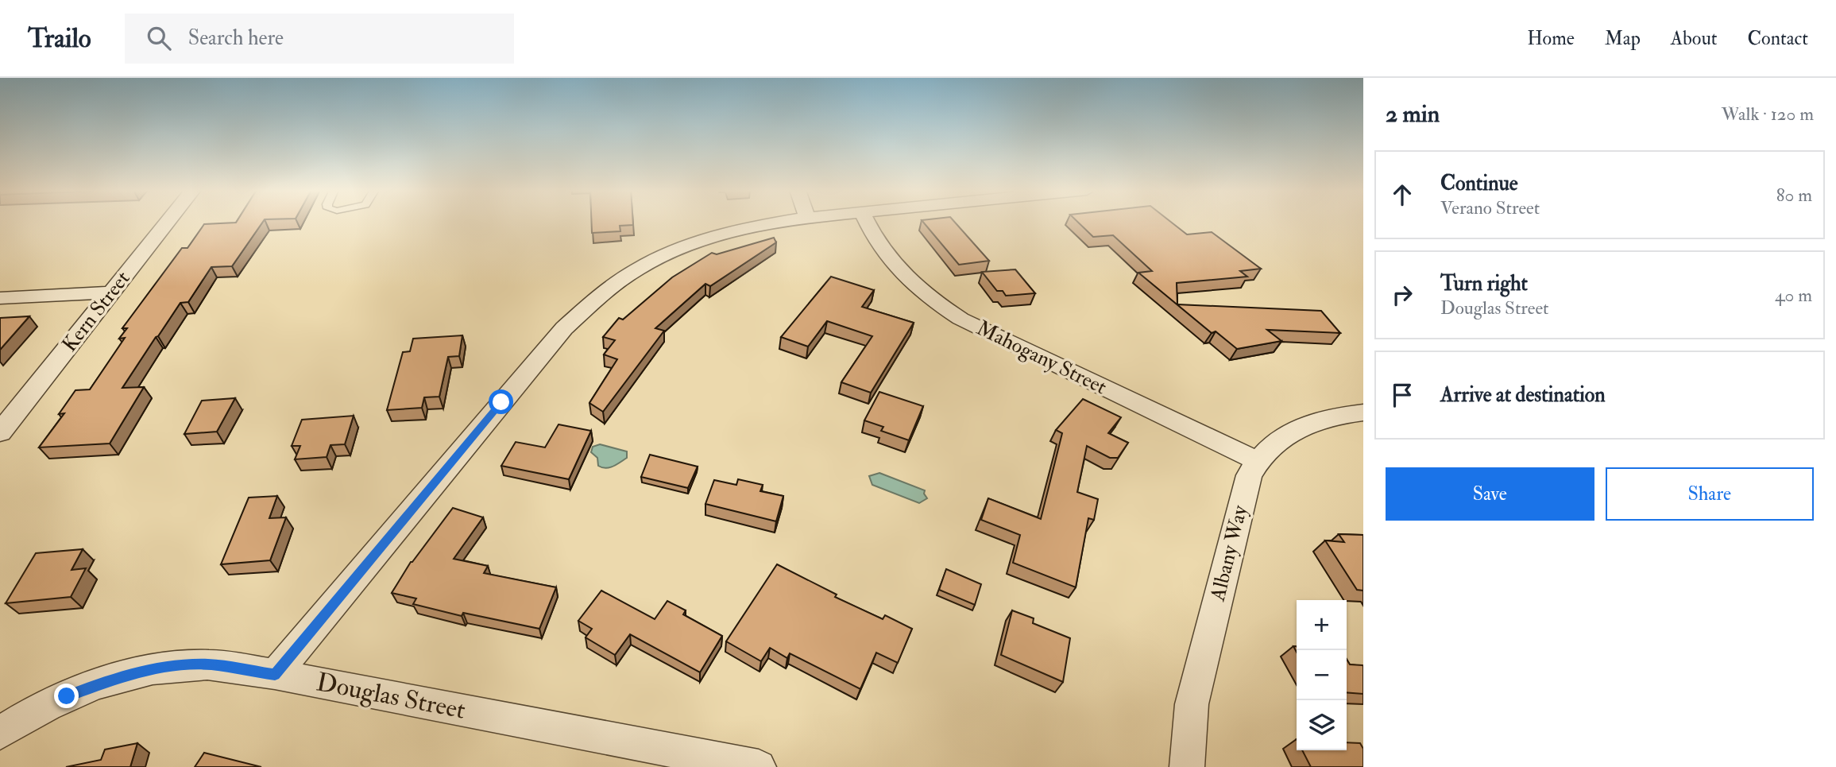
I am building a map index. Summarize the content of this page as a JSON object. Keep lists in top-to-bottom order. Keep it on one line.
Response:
{"streets":{"street":["Kern Street","Mahogany Street","Albany Way","Douglas Street"]},"crossings":[["Mahogany Street","Albany Way"]],"page":{"header":"Trailo","search":"Search here","nav":["Home","Map","About","Contact"],"heading":["2 min","Walk · 120 m"],"list":[["Continue","Verano Street","80 m"],["Turn right","Douglas Street","40 m"],"Arrive at destination"],"buttons":["Save","Share"],"map_buttons":["+","−"]}}
